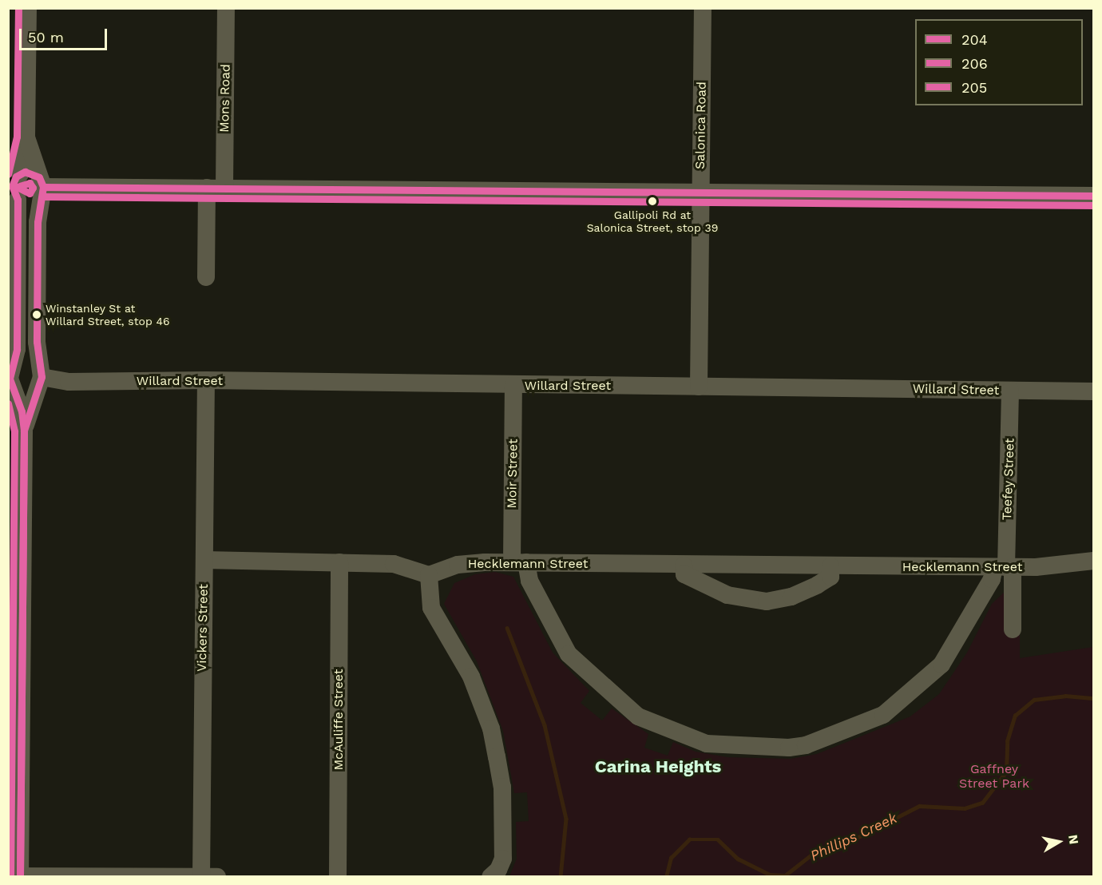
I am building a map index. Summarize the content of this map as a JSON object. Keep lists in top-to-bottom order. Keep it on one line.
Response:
{"streets":{"street":["Mons Road","Salonica Road","Willard Street","Moir Street","Teefey Street","Hecklemann Street","Vickers Street","McAuliffe Street"]},"crossings":[["Salonica Road","Willard Street"],["Willard Street","Moir Street"],["Willard Street","Teefey Street"],["Willard Street","Vickers Street"],["Moir Street","Teefey Street"],["Moir Street","Hecklemann Street"],["Teefey Street","Hecklemann Street"]],"districts":["Carina Heights"],"water":["Phillips Creek"],"parks":["Gaffney Street Park"],"places":["Gallipoli Rd at Salonica Street, stop 39","Winstanley St at Willard Street, stop 46"],"lines":["transit line 205","transit line 204","transit line 206"],"legend":["204","206","205"],"scale_bar":"50 m","north":"right"}
